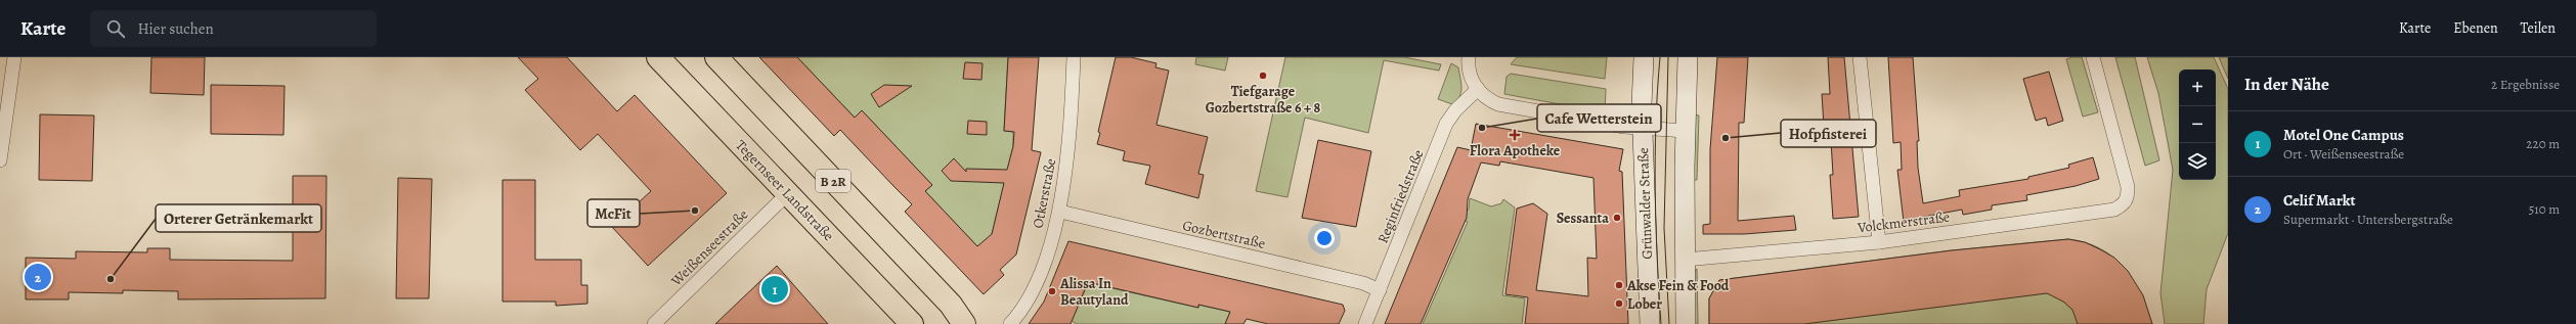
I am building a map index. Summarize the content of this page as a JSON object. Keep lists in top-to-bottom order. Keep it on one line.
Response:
{"streets":{"highway":["B 2R","Tegernseer Landstraße"],"main road":["Grünwalder Straße"],"street":["Otkerstraße","Reginfriedstraße","Volckmerstraße","Gozbertstraße","Weißenseestraße"]},"crossings":[["Tegernseer Landstraße","Weißenseestraße"],["Otkerstraße","Gozbertstraße"],["Reginfriedstraße","Gozbertstraße"]],"places":{"other":["Tiefgarage Gozbertstraße 6 + 8","Cafe Wetterstein","Hofpfisterei","McFit","Sessanta","Orterer Getränkemarkt","Akse Fein & Food","Alissa In Beautyland","Lober"],"health":["Flora Apotheke"]},"page":{"header":"Karte","search":"Hier suchen","nav":["Karte","Ebenen","Teilen"],"heading":["In der Nähe","2 Ergebnisse"],"map_buttons":["+","−"],"list":[{"mark":"1","name":"Motel One Campus","note":"Ort · Weißenseestraße","value":"220 m"},{"mark":"2","name":"Celif Markt","note":"Supermarkt · Untersbergstraße","value":"510 m"}],"pins":["2","1"]}}
